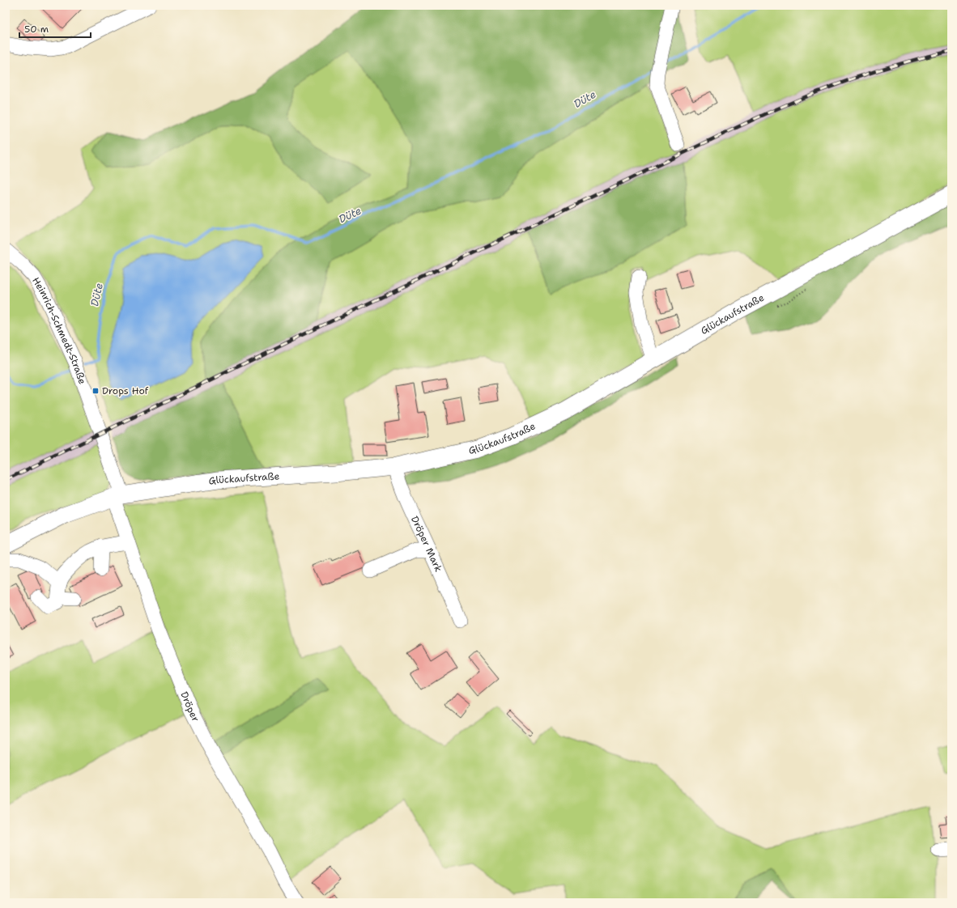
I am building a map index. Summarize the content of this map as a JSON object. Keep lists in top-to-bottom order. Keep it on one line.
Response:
{"streets":{"main road":["Glückaufstraße"],"street":["Heinrich-Schmedt-Straße","Dröper Mark","Dröper"]},"crossings":[["Glückaufstraße","Heinrich-Schmedt-Straße"],["Glückaufstraße","Dröper Mark"],["Glückaufstraße","Dröper"],["Heinrich-Schmedt-Straße","Dröper"]],"water":["Düte"],"places":{"transit":["Drops Hof"]},"scale_bar":"50 m"}
